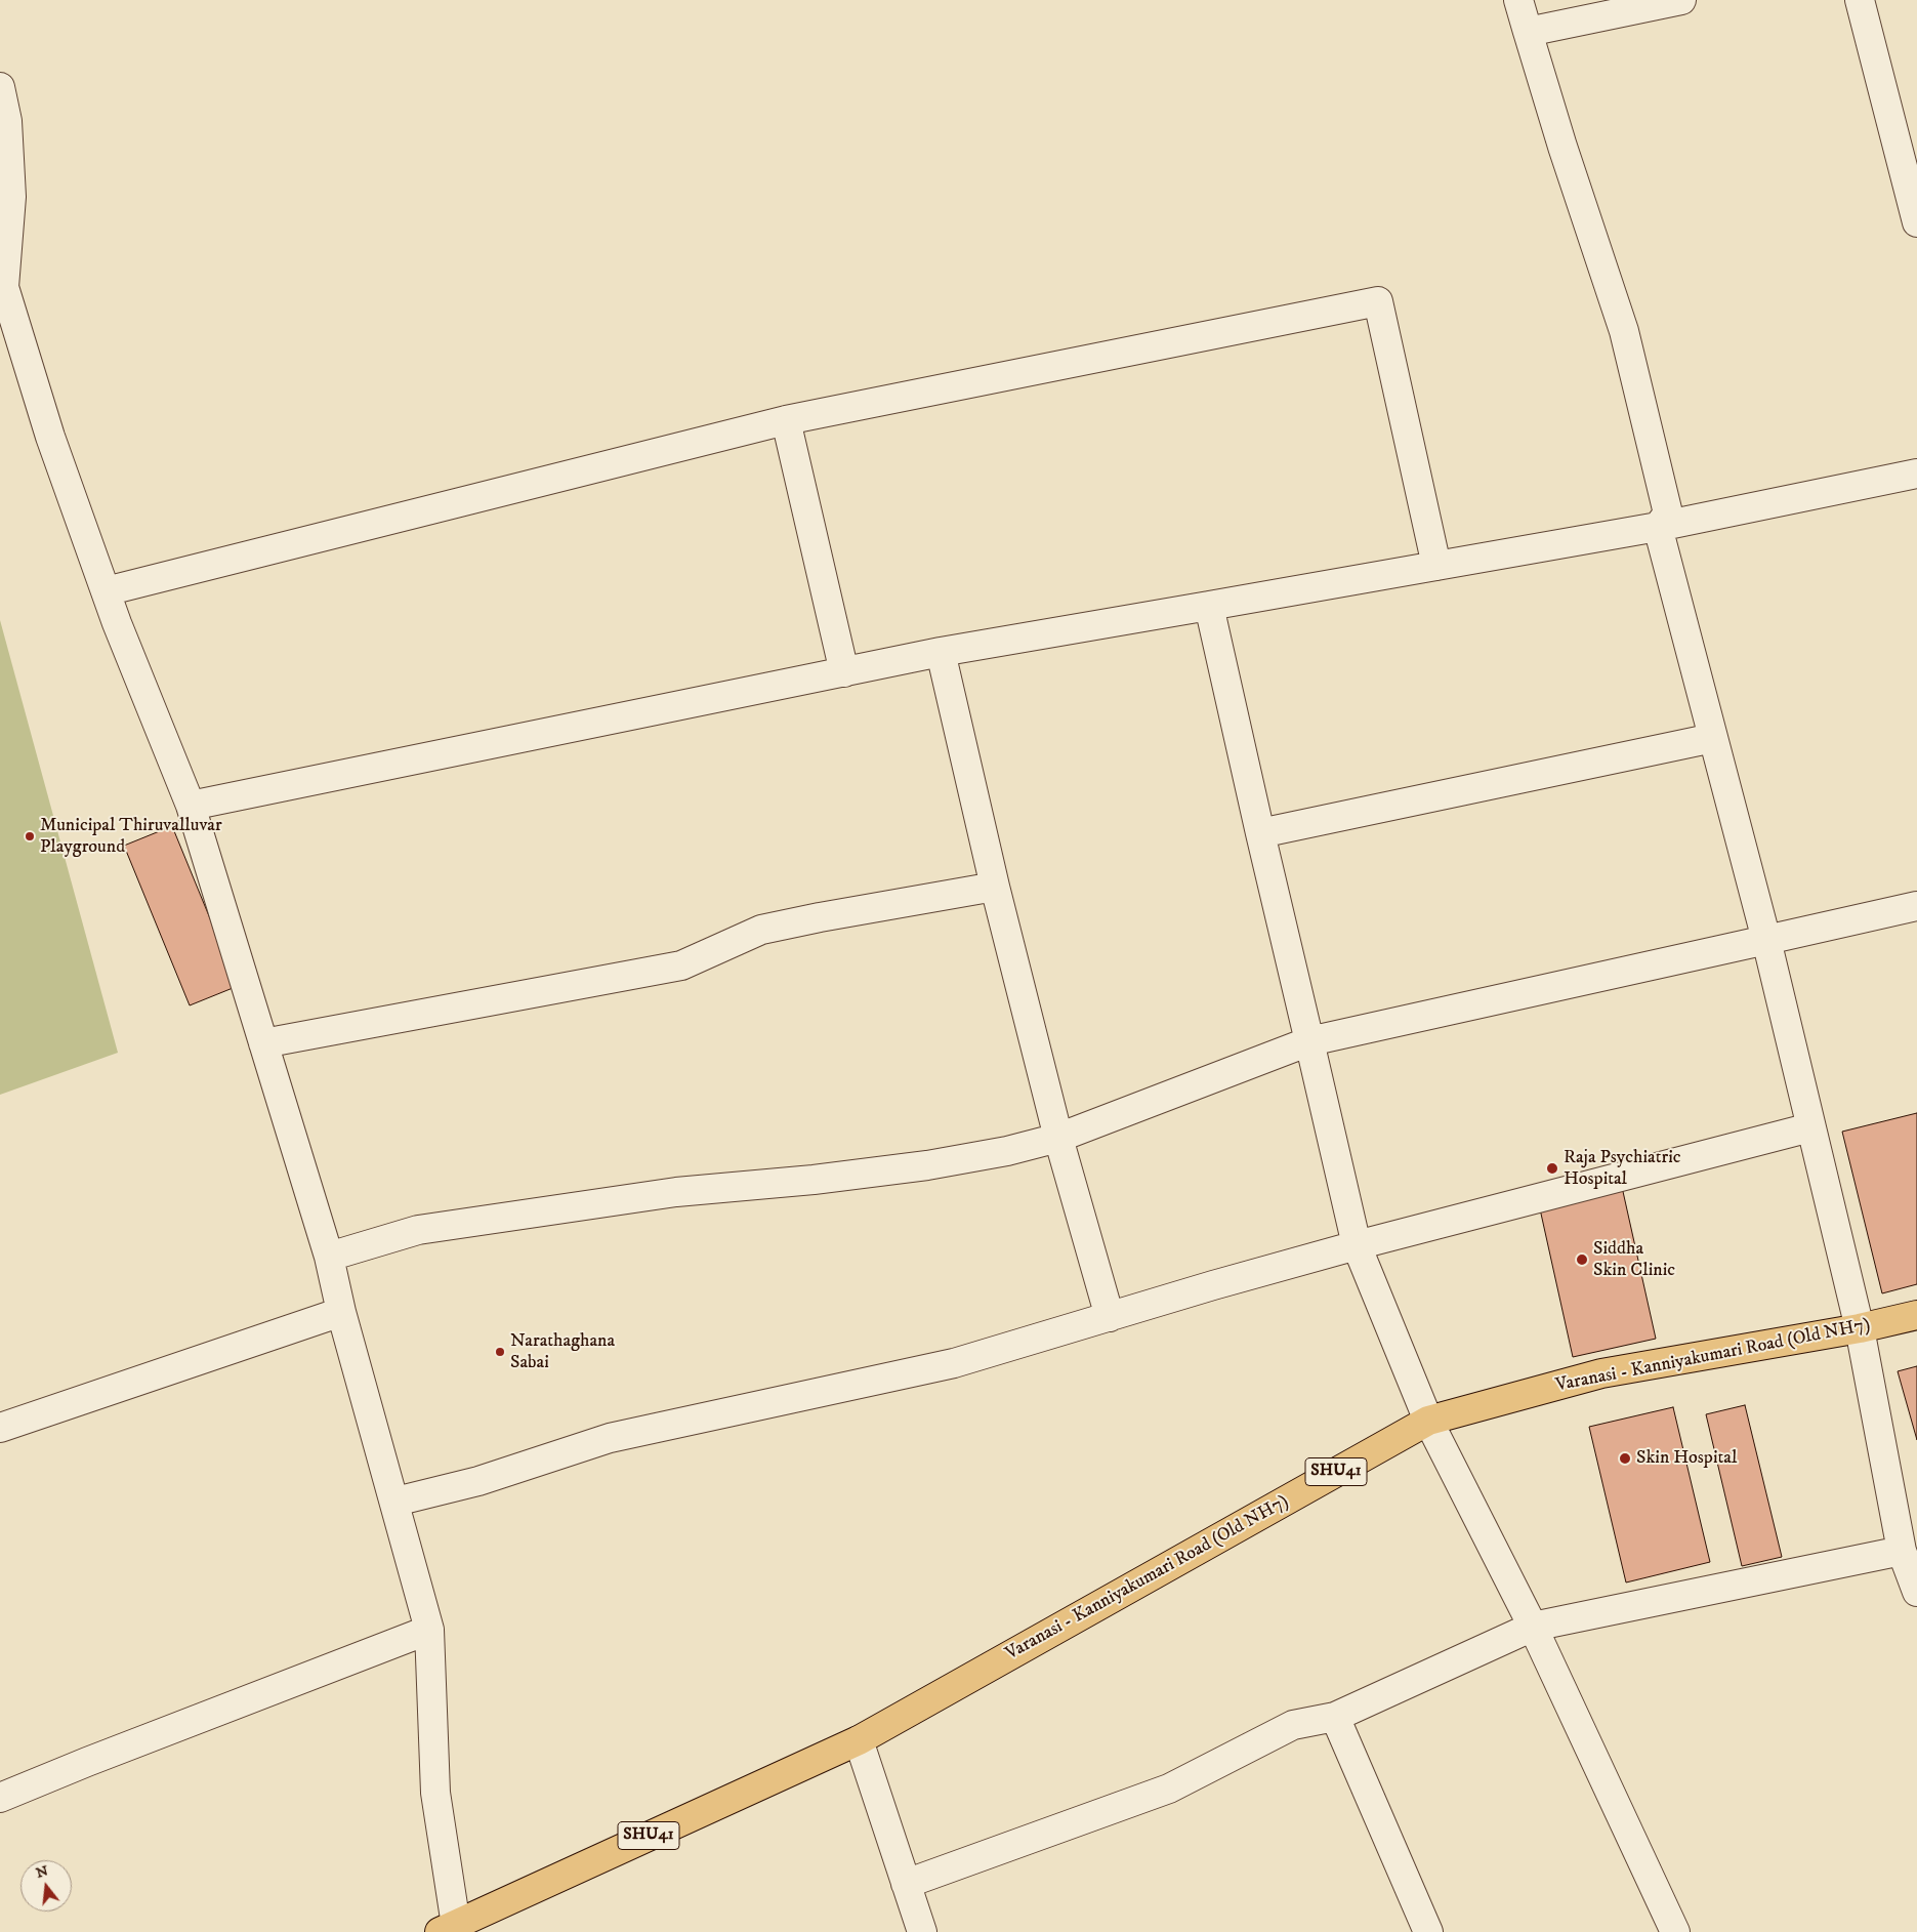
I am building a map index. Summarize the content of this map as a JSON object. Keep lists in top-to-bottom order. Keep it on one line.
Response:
{"streets":{"main road":["Varanasi - Kanniyakumari Road (Old NH7)","SHU41"]},"places":["Municipal Thiruvalluvar Playground","Raja Psychiatric Hospital","Siddha Skin Clinic","Narathaghana Sabai","Skin Hospital"],"north":"top"}
